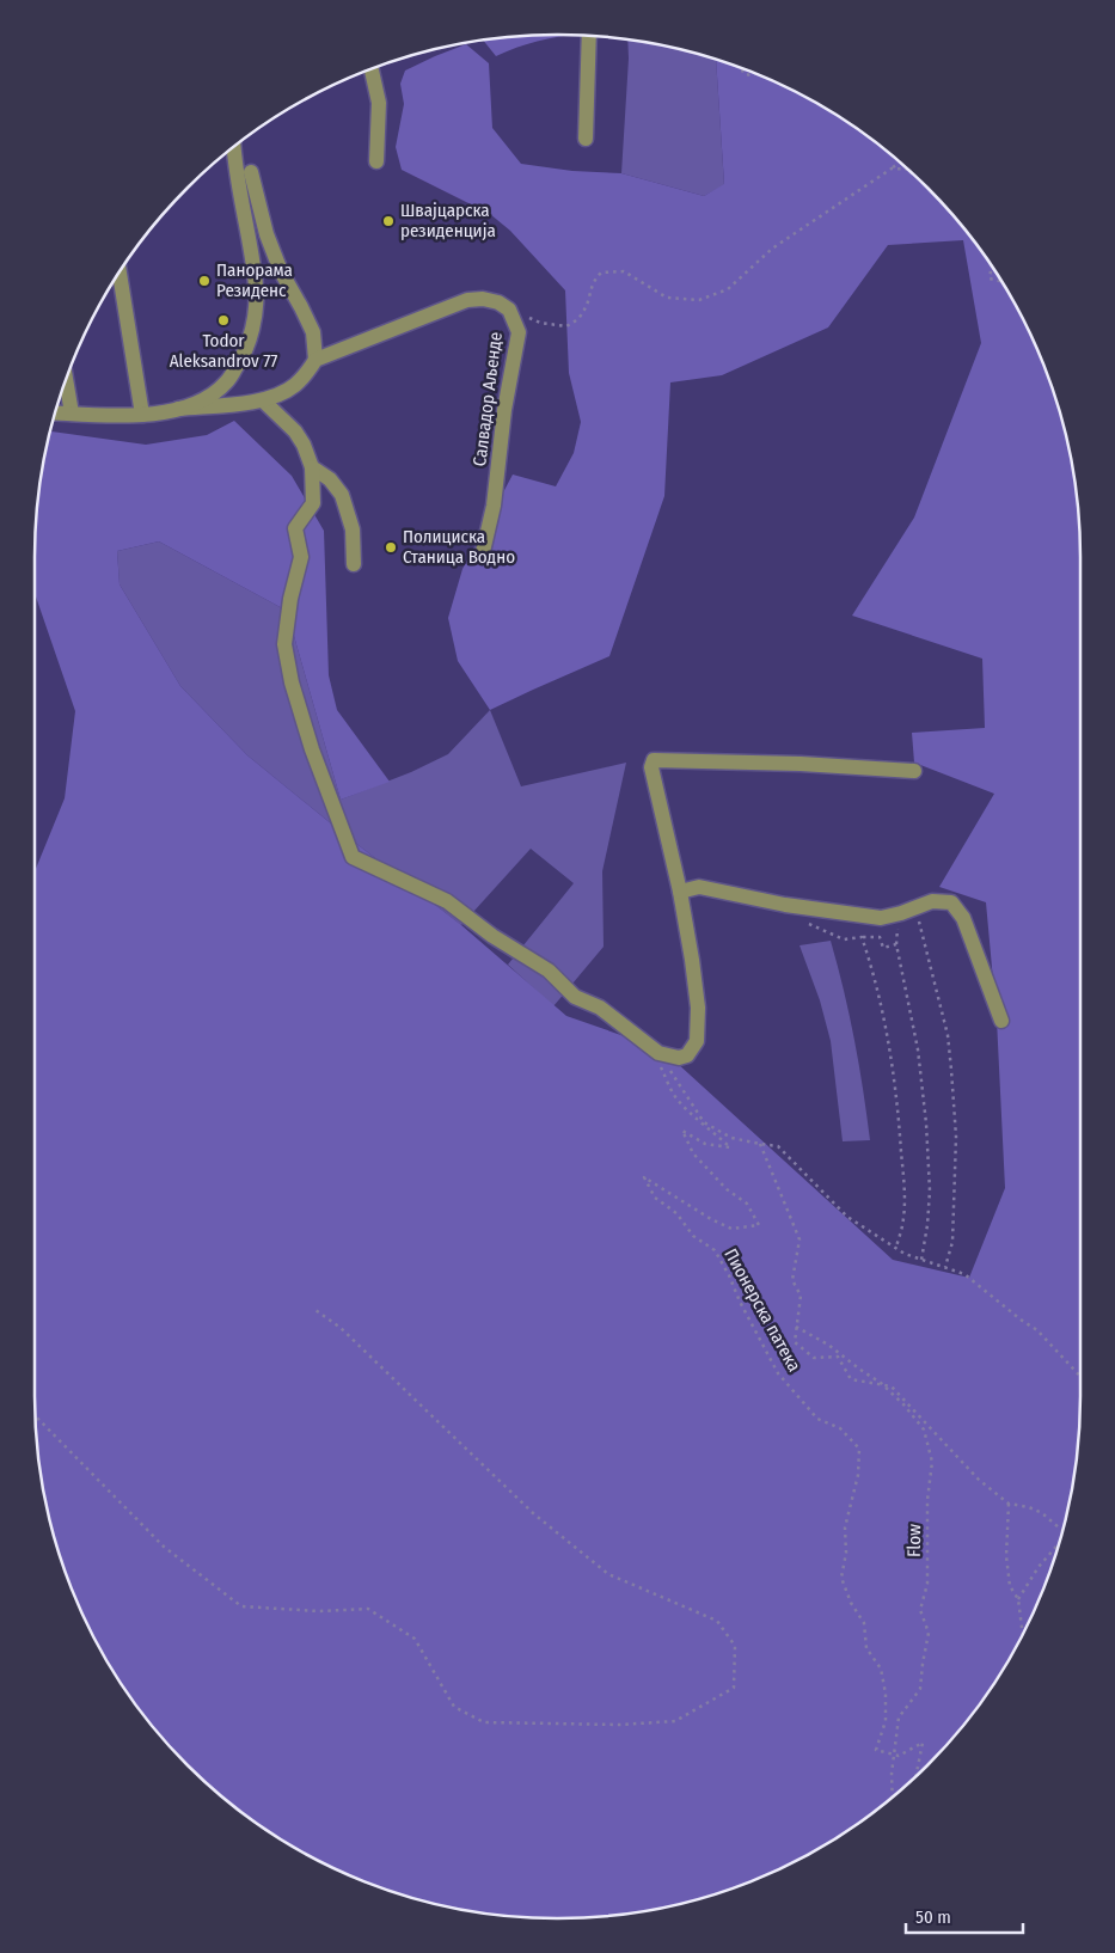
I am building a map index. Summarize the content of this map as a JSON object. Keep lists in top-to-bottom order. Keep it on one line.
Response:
{"streets":{"street":["Салвадор Аљенде"],"path":["Пионерска патека","Flow"]},"crossings":[["Пионерска патека","Flow"]],"places":["Швајцарска резиденција","Панорама Резиденс","Todor Aleksandrov 77","Полициска Станица Водно"],"scale_bar":"50 m"}
